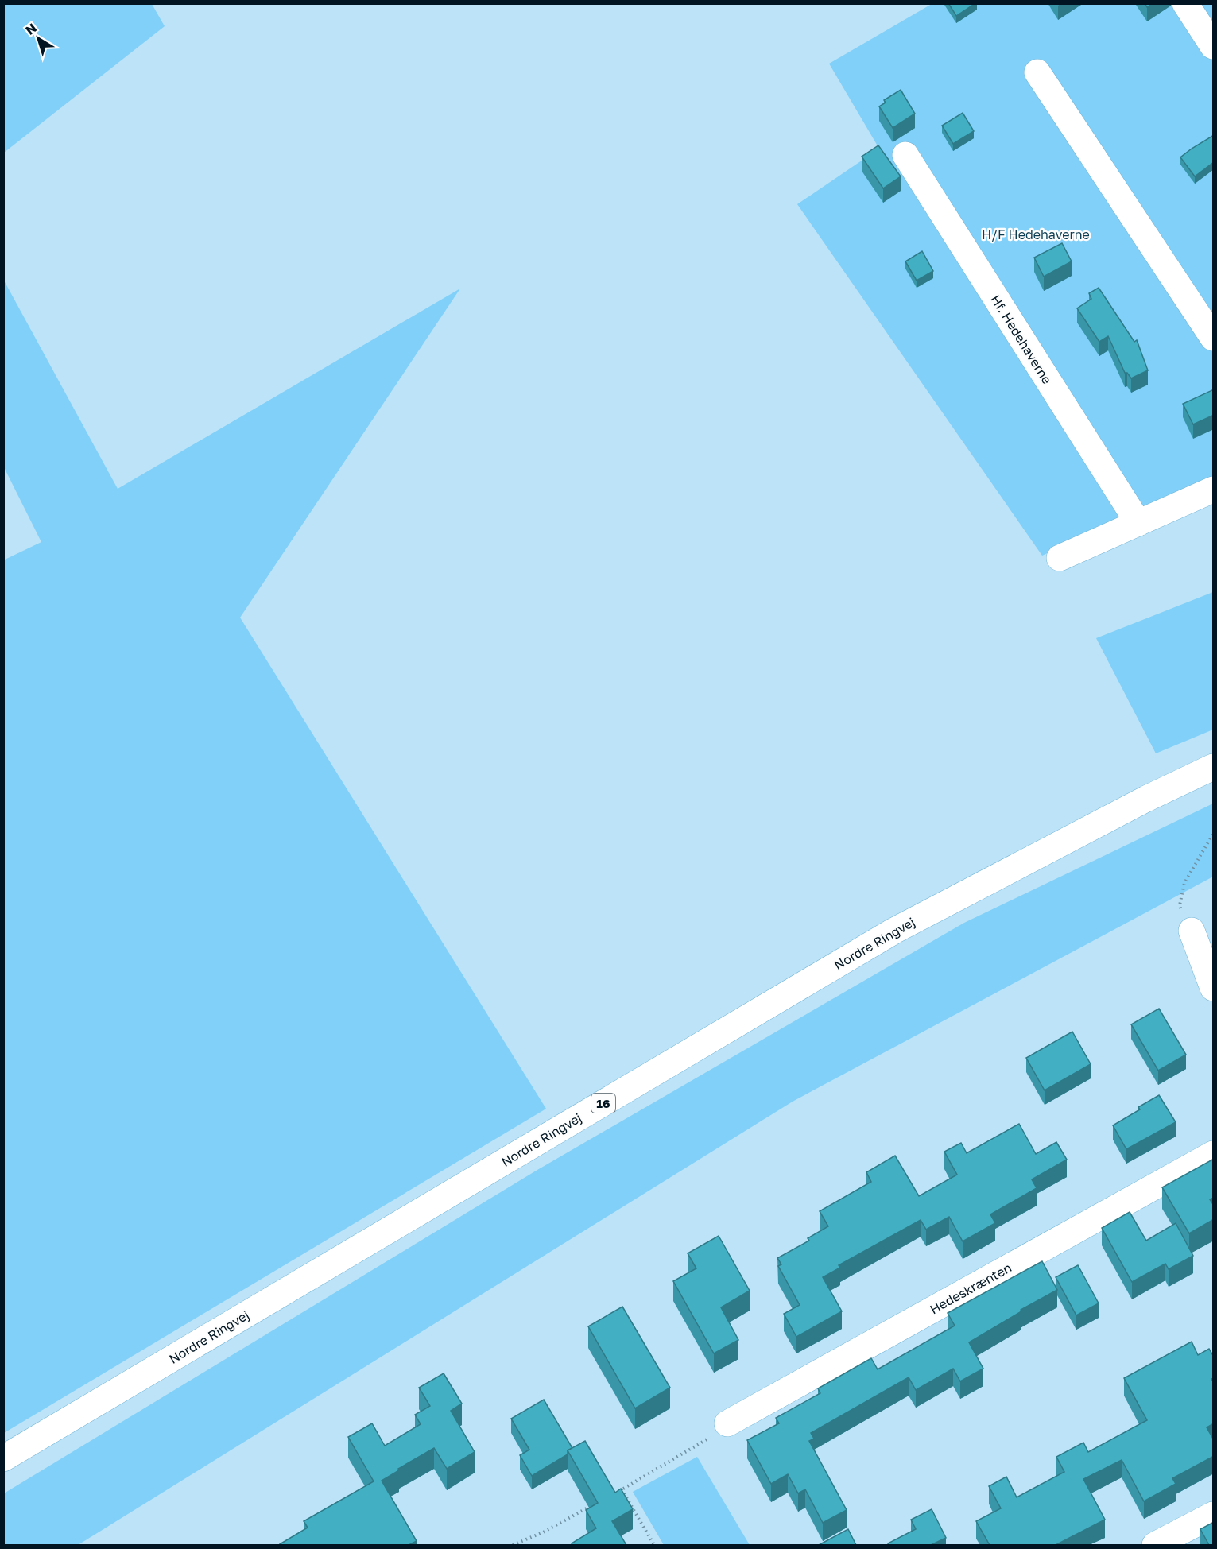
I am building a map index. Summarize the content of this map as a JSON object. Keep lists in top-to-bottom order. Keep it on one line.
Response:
{"streets":{"main road":["Hf. Hedehaverne","Nordre Ringvej","16","Hedeskrænten"]},"parks":["H/F Hedehaverne"],"north":"top left"}
